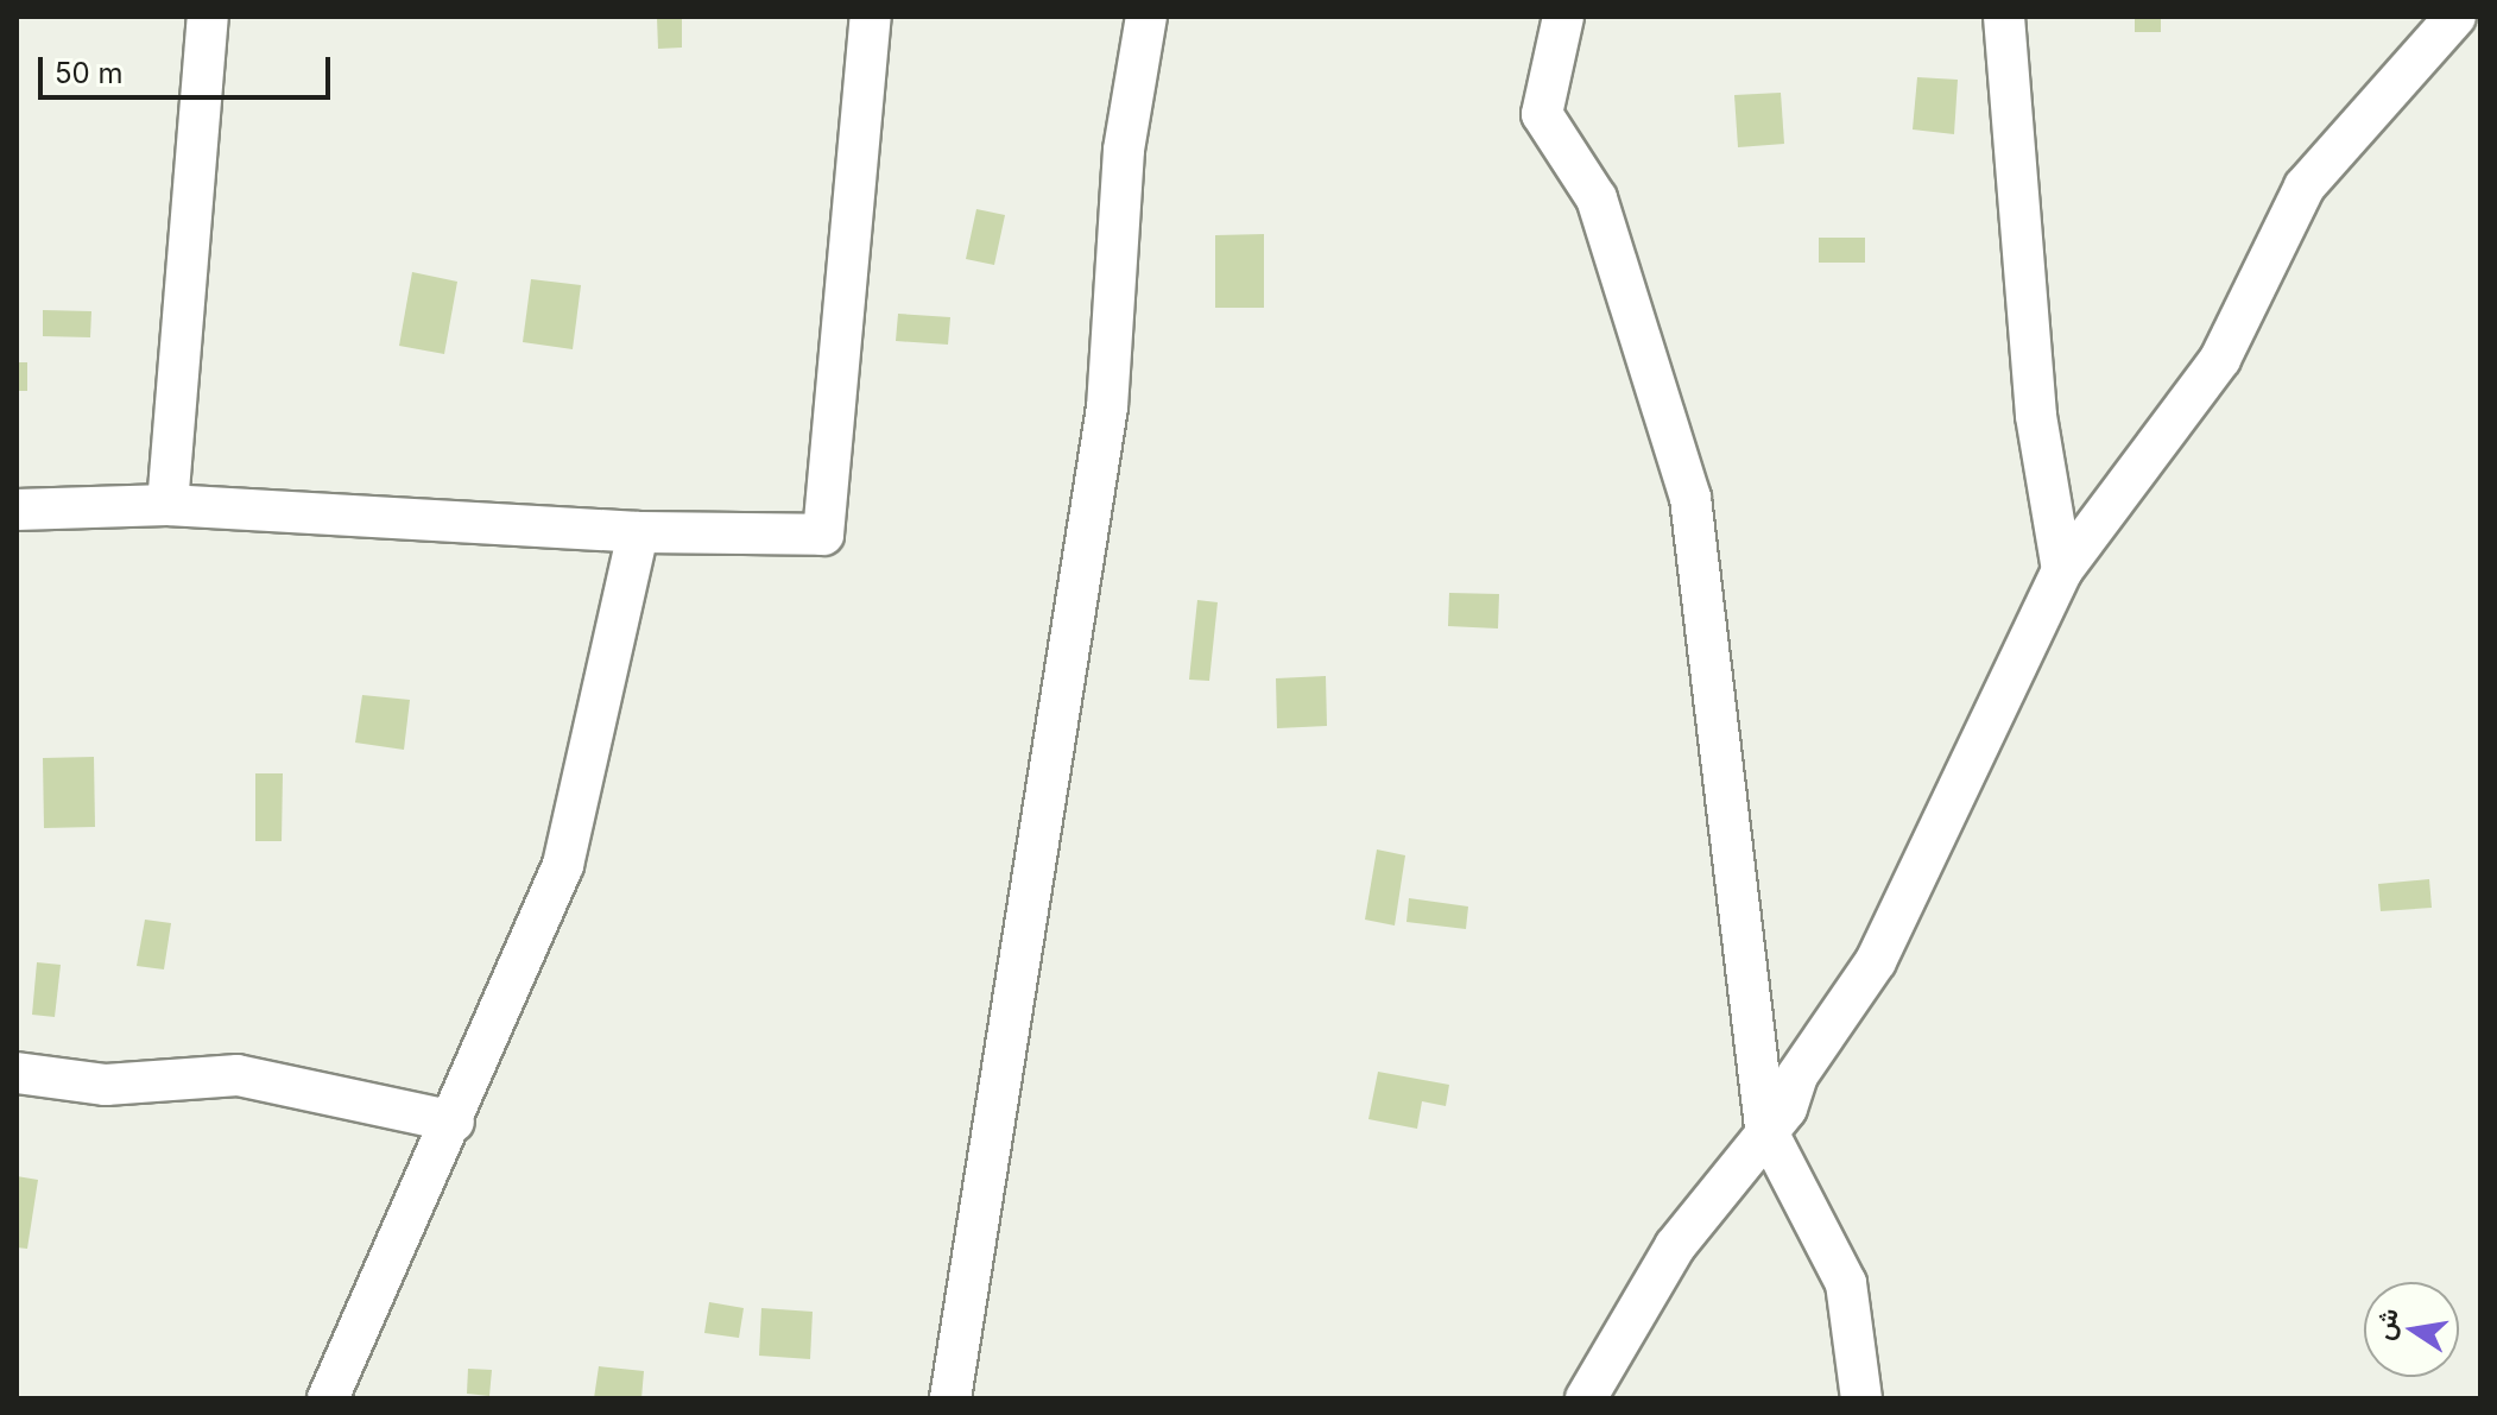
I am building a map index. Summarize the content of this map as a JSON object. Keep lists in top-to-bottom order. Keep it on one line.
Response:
{"scale_bar":"50 m","north":"left"}
